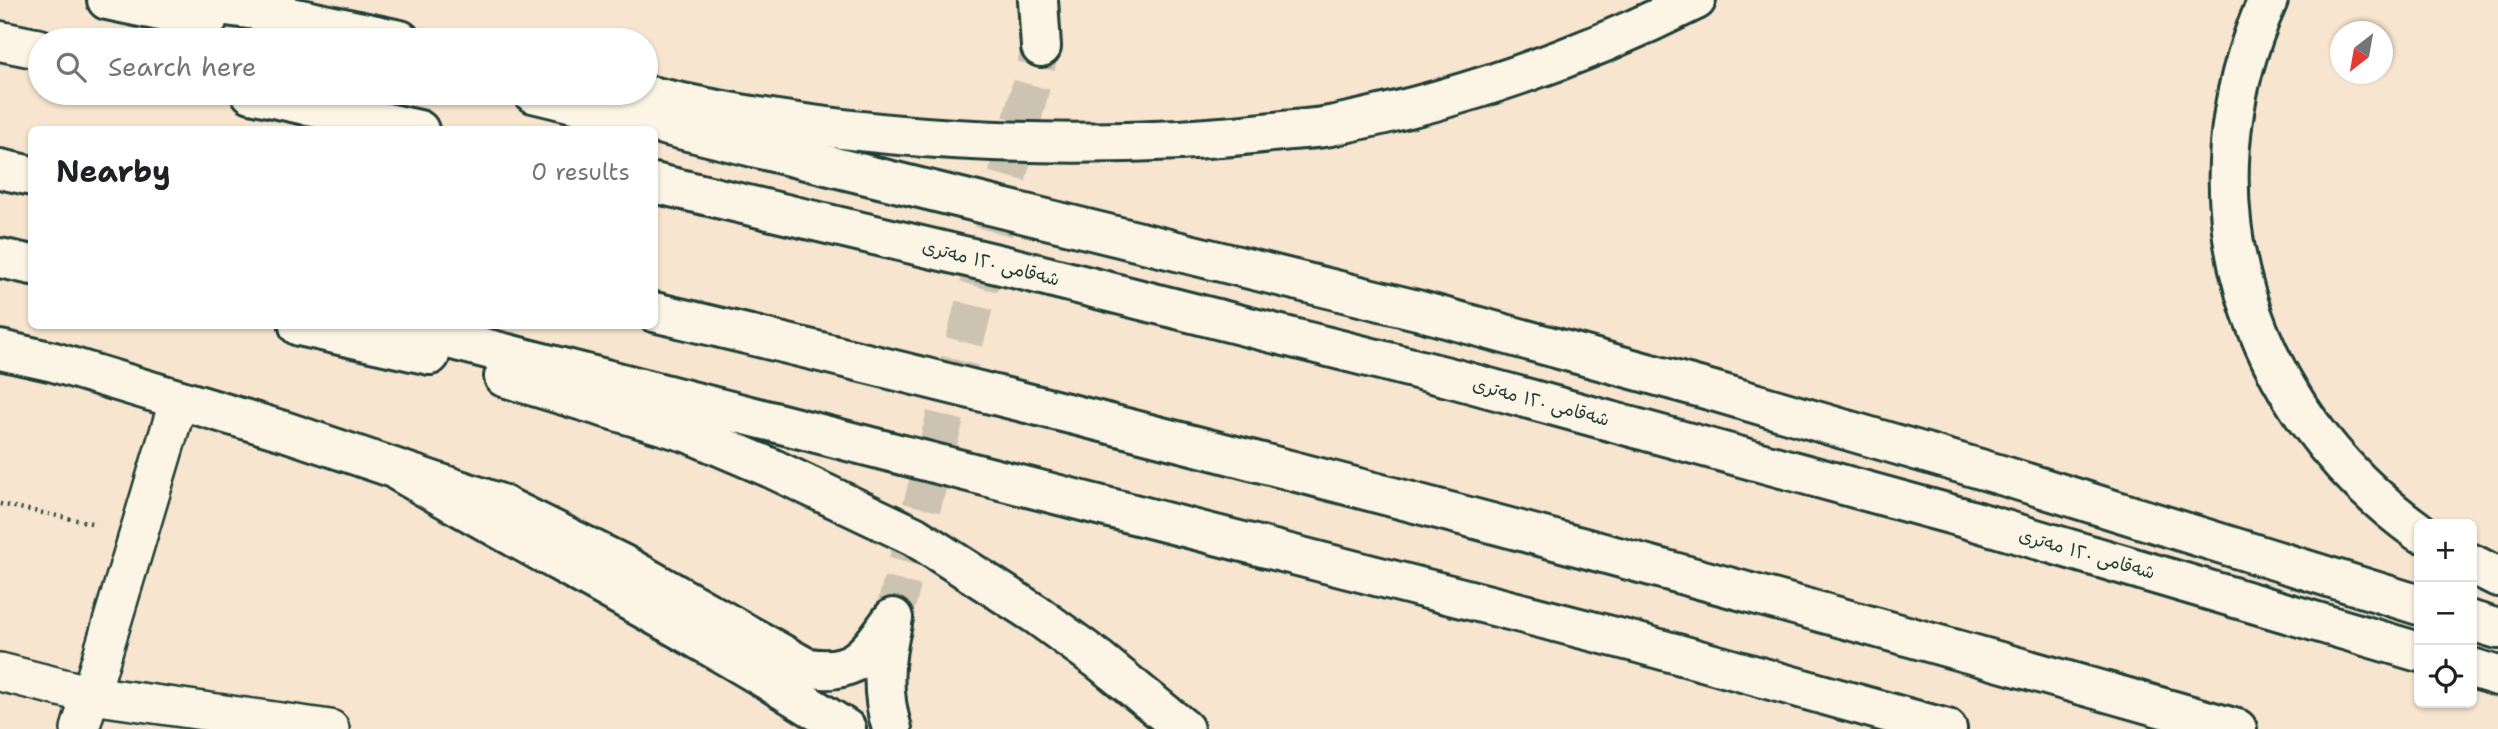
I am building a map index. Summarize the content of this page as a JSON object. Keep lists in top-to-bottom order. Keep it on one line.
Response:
{"streets":{"main road":["شەقامی ١٢٠ مەتری"]},"north":"bottom left","page":{"search":"Search here","heading":["Nearby","0 results"],"map_buttons":["+","−"]}}
